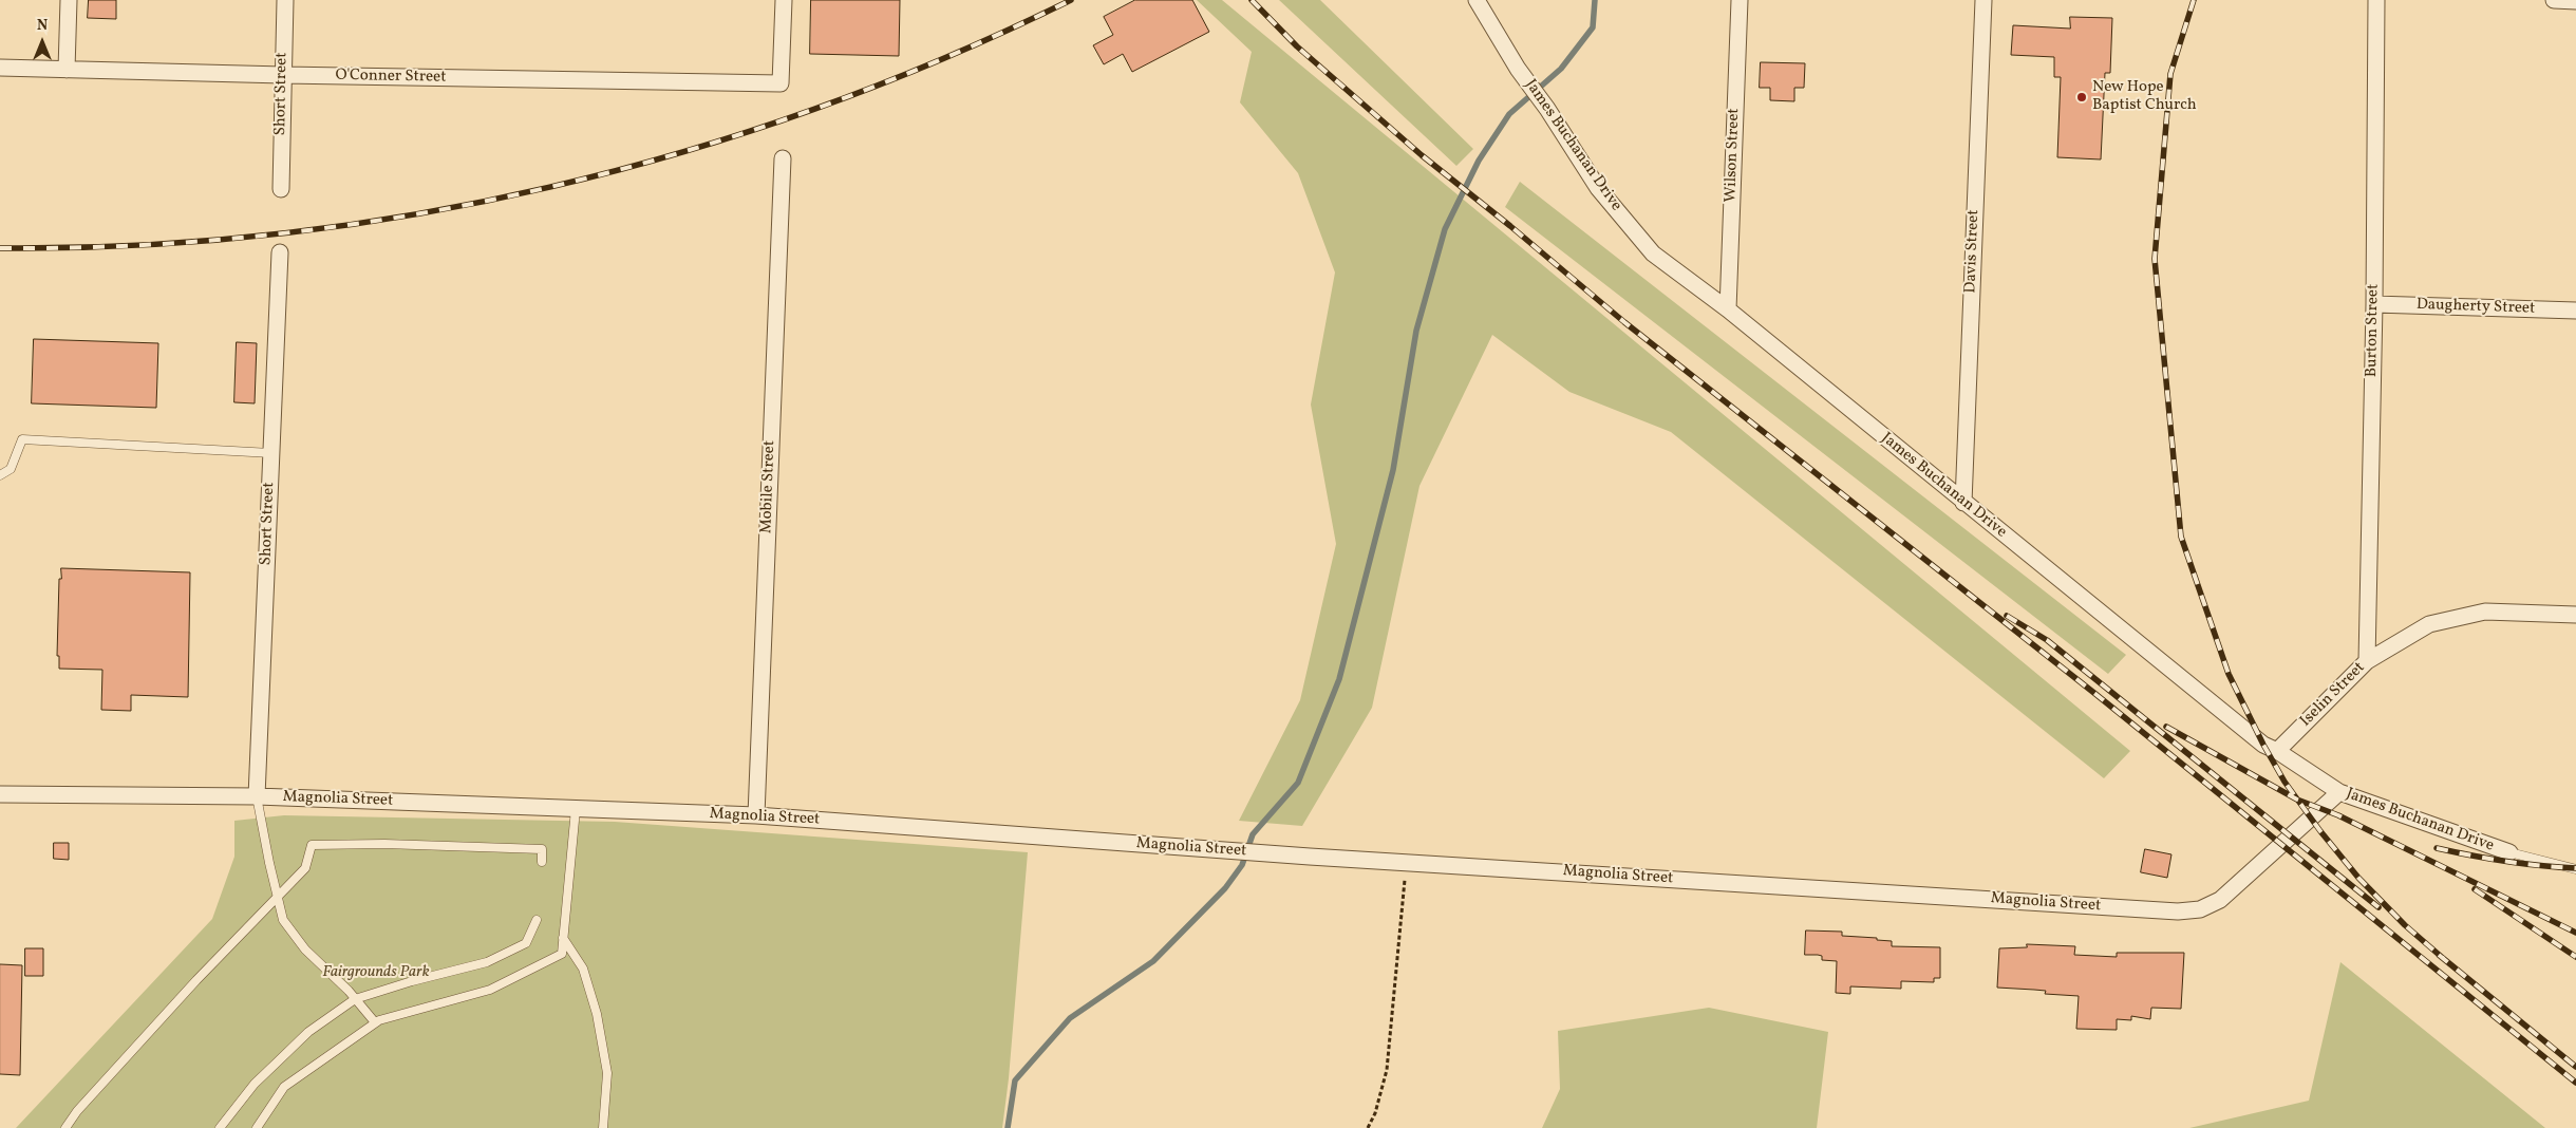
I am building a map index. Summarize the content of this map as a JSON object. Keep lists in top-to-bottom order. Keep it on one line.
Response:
{"streets":{"street":["O'Conner Street","Short Street","James Buchanan Drive","Wilson Street","Davis Street","Daugherty Street","Burton Street","Mobile Street","Iselin Street","Magnolia Street"]},"crossings":[["O'Conner Street","Short Street"],["Short Street","Magnolia Street"],["James Buchanan Drive","Wilson Street"],["James Buchanan Drive","Davis Street"],["James Buchanan Drive","Iselin Street"],["James Buchanan Drive","Magnolia Street"],["Daugherty Street","Burton Street"],["Burton Street","Iselin Street"],["Mobile Street","Magnolia Street"]],"parks":["Fairgrounds Park"],"places":["New Hope Baptist Church"],"north":"top"}
